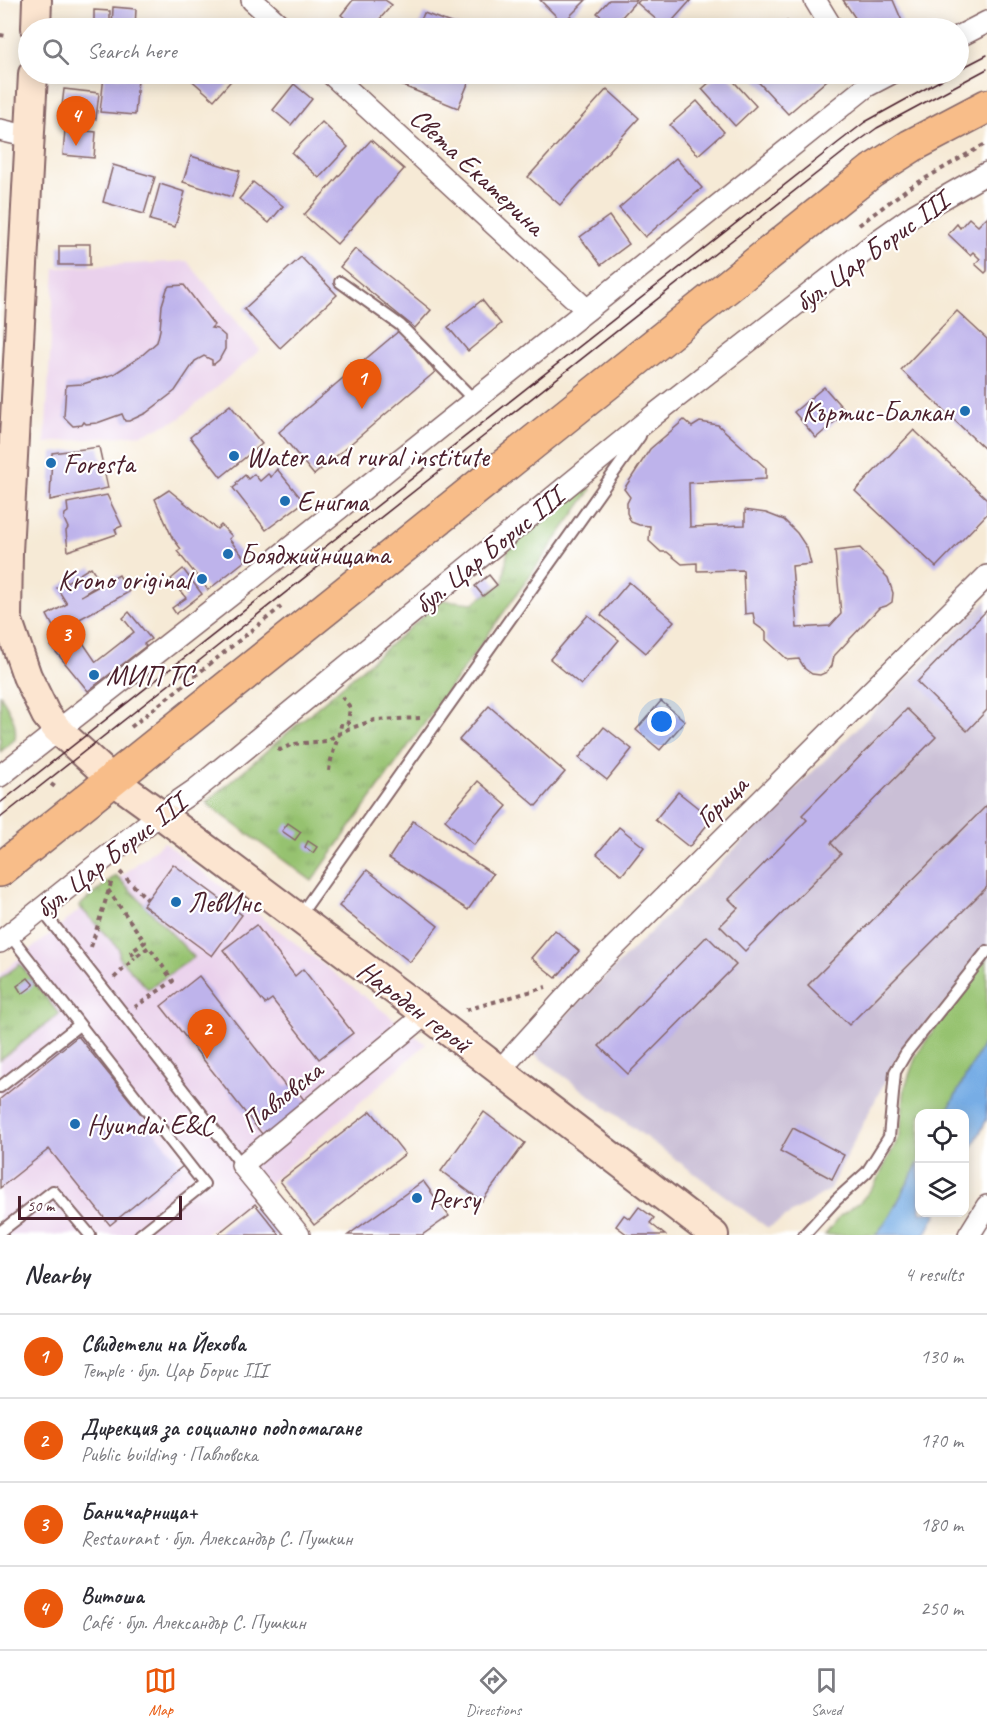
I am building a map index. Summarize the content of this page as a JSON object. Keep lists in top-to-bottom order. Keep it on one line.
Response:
{"streets":{"main road":["бул. Цар Борис III","Народен герой"],"street":["Света Екатерина","Горица","Павловска"]},"crossings":[["бул. Цар Борис III","Народен герой"],["Горица","Народен герой"],["Народен герой","Павловска"]],"places":["Къртис-Балкан","Water and rural institute","Foresta","Енигма","Бояджийницата","Krono original","МИП ТС","ЛевИнс","Hyundai E&C","Persy"],"scale_bar":"50 m","page":{"search":"Search here","pins":["4","1","3","2"],"scale":"50 m","heading":["Nearby","4 results"],"list":[{"mark":"1","name":"Свидетели на Йехова","note":"Temple · бул. Цар Борис III","value":"130 m"},{"mark":"2","name":"Дирекция за социално подпомагане","note":"Public building · Павловска","value":"170 m"},{"mark":"3","name":"Баничарница+","note":"Restaurant · бул. Александър С. Пушкин","value":"180 m"},{"mark":"4","name":"Витоша","note":"Café · бул. Александър С. Пушкин","value":"250 m"}],"nav":["Map","Directions","Saved"]}}
